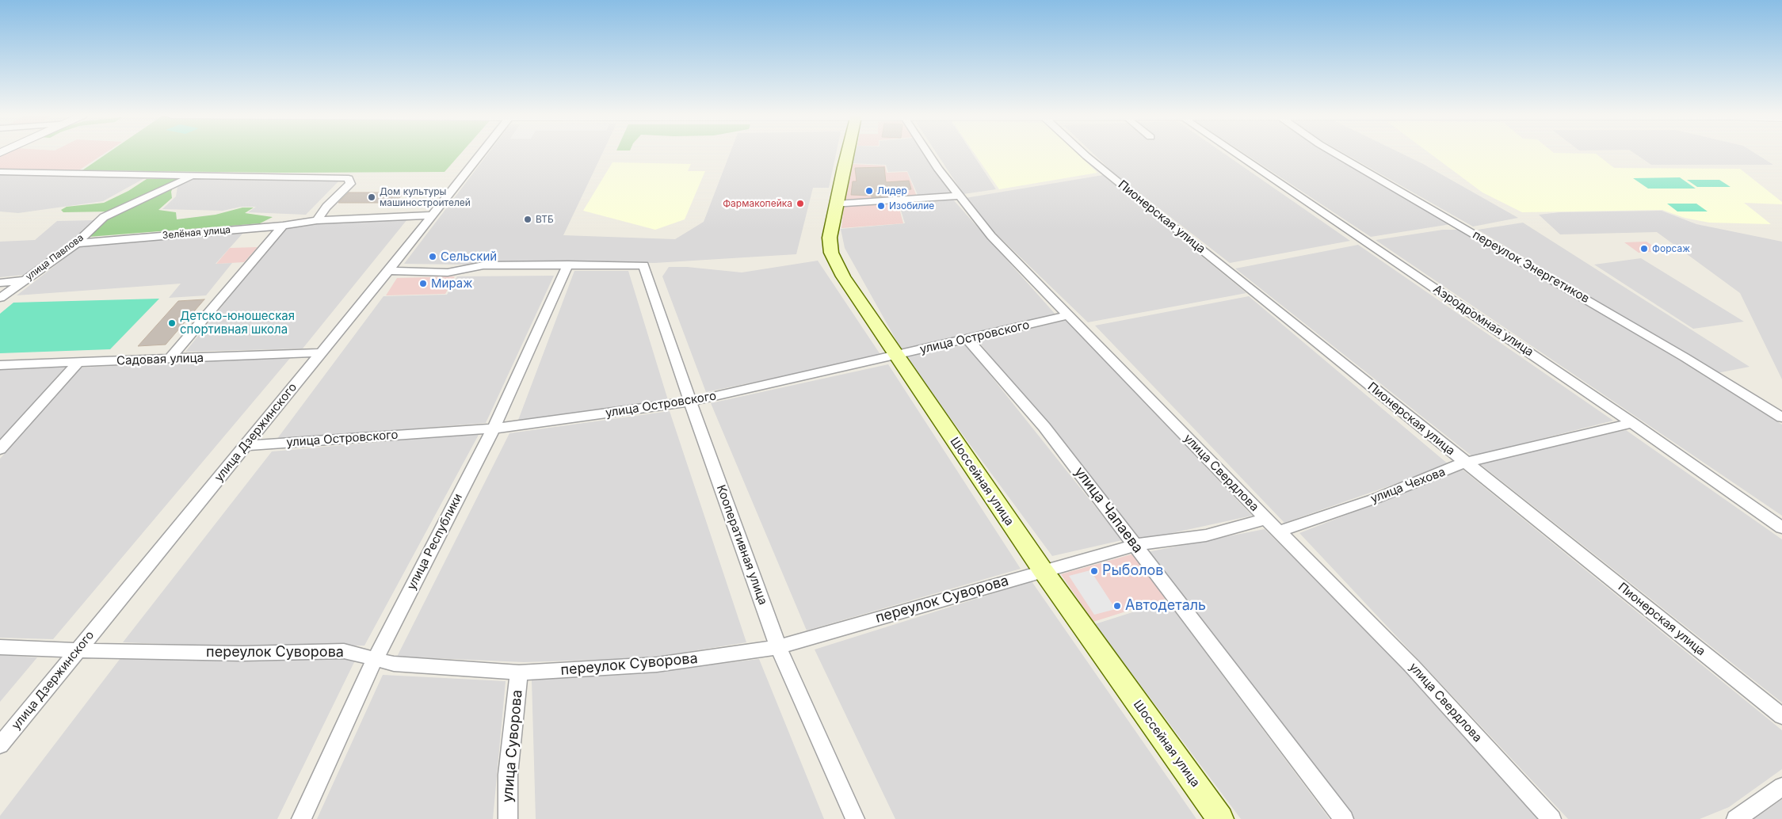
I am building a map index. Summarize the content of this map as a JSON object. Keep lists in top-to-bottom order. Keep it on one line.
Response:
{"streets":{"main road":["Шоссейная улица"],"street":["Пионерская улица","Зелёная улица","улица Павлова","переулок Энергетиков","Аэродромная улица","улица Островского","Садовая улица","улица Дзержинского","улица Свердлова","улица Чехова","улица Чапаева","улица Республики","Кооперативная улица","переулок Суворова","улица Суворова"]},"crossings":[["Пионерская улица","улица Чехова"],["Зелёная улица","улица Павлова"],["Зелёная улица","улица Дзержинского"],["Аэродромная улица","улица Чехова"],["улица Островского","улица Дзержинского"],["улица Островского","улица Свердлова"],["улица Островского","Шоссейная улица"],["улица Островского","улица Чапаева"],["улица Островского","улица Республики"],["улица Островского","Кооперативная улица"],["Садовая улица","улица Дзержинского"],["улица Дзержинского","переулок Суворова"],["улица Свердлова","улица Чехова"],["улица Свердлова","переулок Суворова"],["Шоссейная улица","переулок Суворова"],["улица Чапаева","переулок Суворова"],["улица Республики","Кооперативная улица"],["улица Республики","переулок Суворова"],["Кооперативная улица","переулок Суворова"],["переулок Суворова","улица Суворова"]],"places":["Лидер","Дом культуры машиностроителей","Фармакопейка","Изобилие","ВТБ","Форсаж","Сельский","Мираж","Детско-юношеская спортивная школа","Рыболов","Автодеталь"]}
